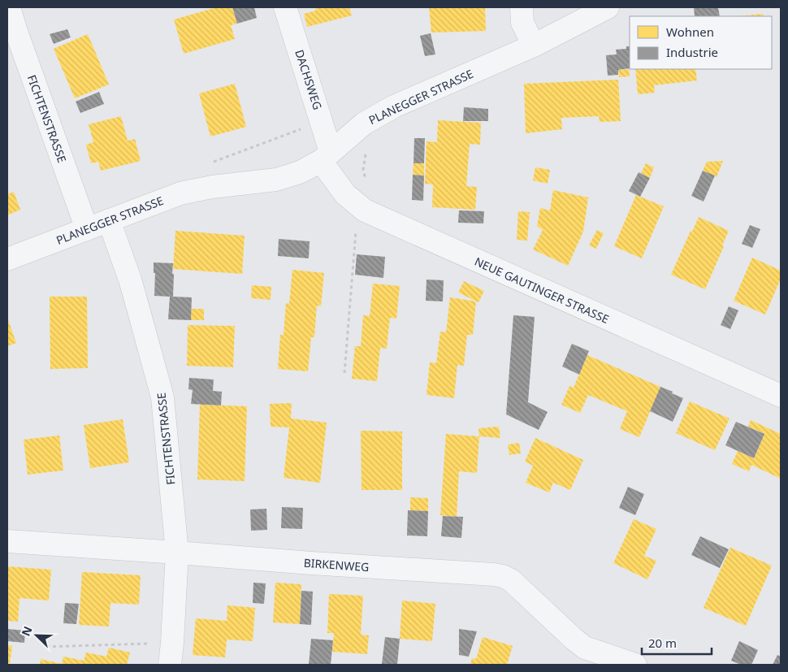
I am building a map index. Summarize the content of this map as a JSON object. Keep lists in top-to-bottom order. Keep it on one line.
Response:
{"streets":{"street":["DACHSWEG","PLANEGGER STRASSE","FICHTENSTRASSE","NEUE GAUTINGER STRASSE","BIRKENWEG"]},"crossings":[["DACHSWEG","PLANEGGER STRASSE"],["DACHSWEG","NEUE GAUTINGER STRASSE"],["PLANEGGER STRASSE","FICHTENSTRASSE"],["PLANEGGER STRASSE","NEUE GAUTINGER STRASSE"],["FICHTENSTRASSE","BIRKENWEG"]],"legend":["Wohnen","Industrie"],"scale_bar":"20 m","north":"top left"}
